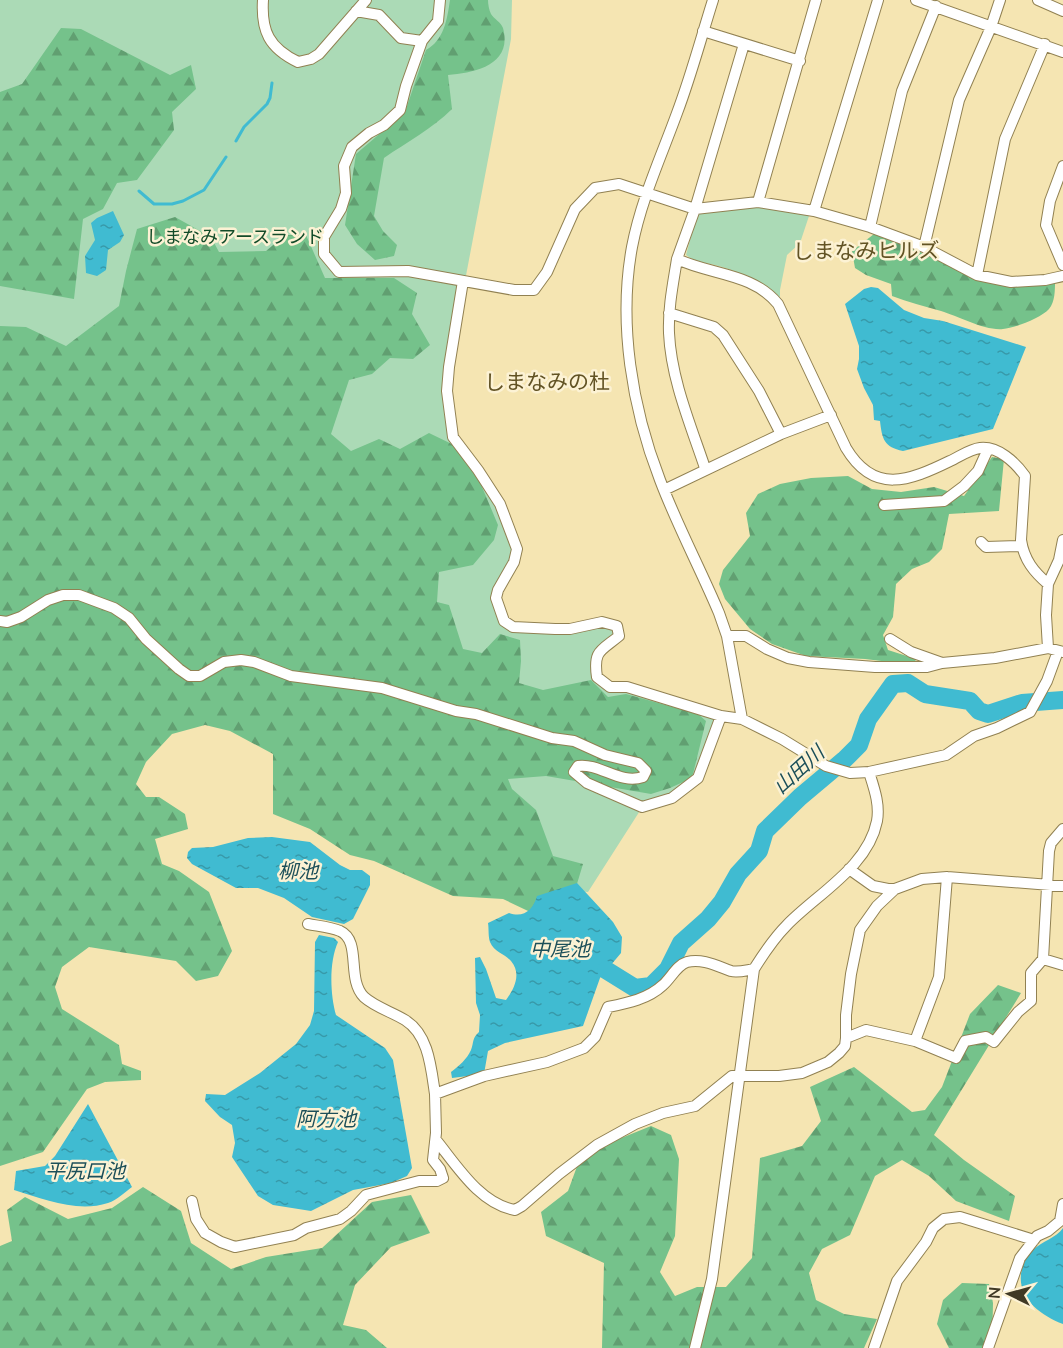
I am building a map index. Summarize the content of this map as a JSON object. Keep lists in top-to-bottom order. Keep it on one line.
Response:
{"districts":["しまなみヒルズ","しまなみの杜"],"water":["山田川","柳池","中尾池","阿方池","平尻口池"],"parks":["しまなみアースランド"],"north":"left"}
